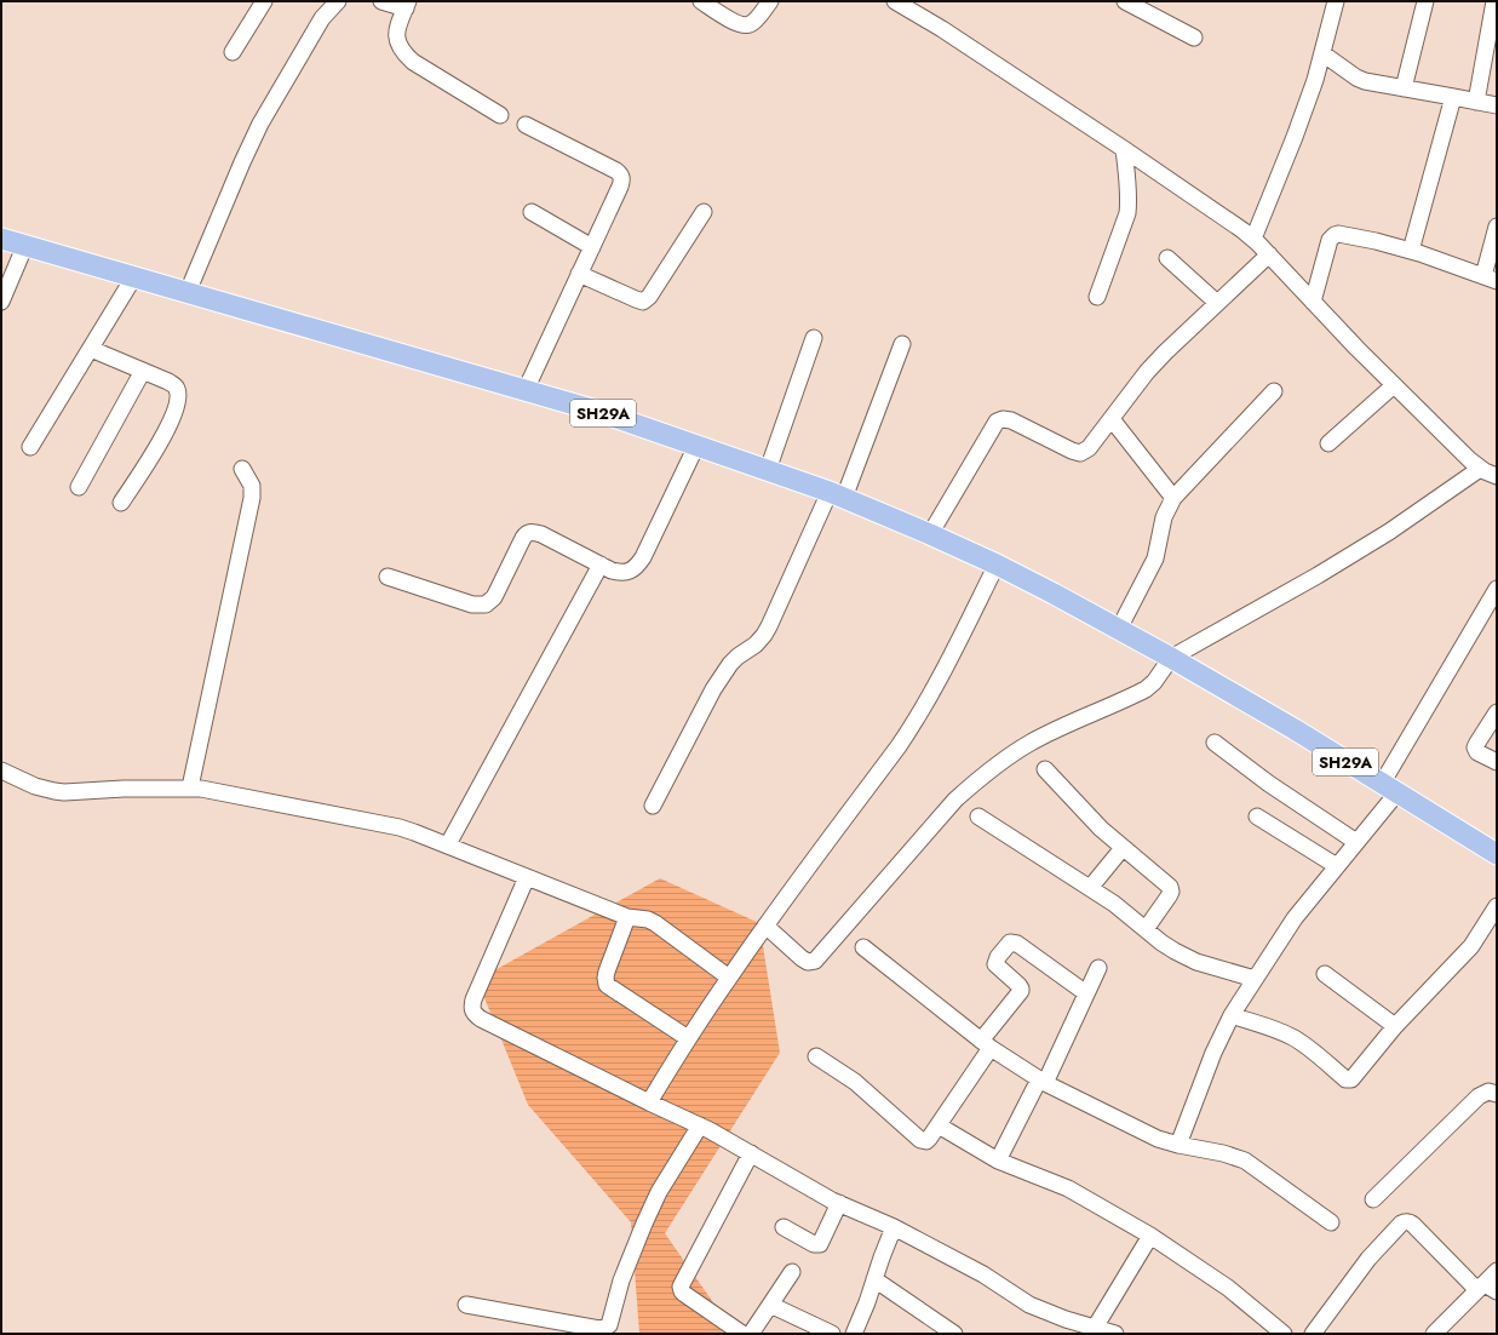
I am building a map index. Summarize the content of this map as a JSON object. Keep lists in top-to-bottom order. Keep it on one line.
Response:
{"streets":{"main road":["SH29A"]}}
